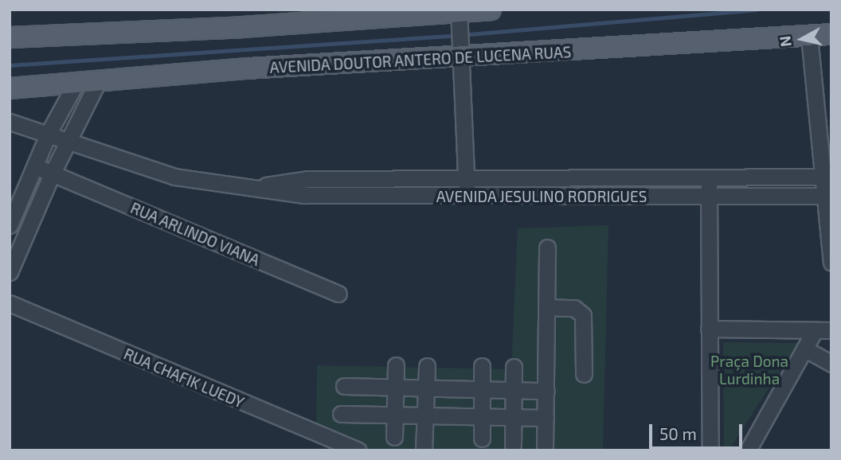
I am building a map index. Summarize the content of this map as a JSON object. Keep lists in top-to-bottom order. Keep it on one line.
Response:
{"streets":{"main road":["AVENIDA DOUTOR ANTERO DE LUCENA RUAS"],"street":["AVENIDA JESULINO RODRIGUES","RUA ARLINDO VIANA","RUA CHAFIK LUEDY"]},"parks":["Praça Dona Lurdinha"],"scale_bar":"50 m","north":"left"}
